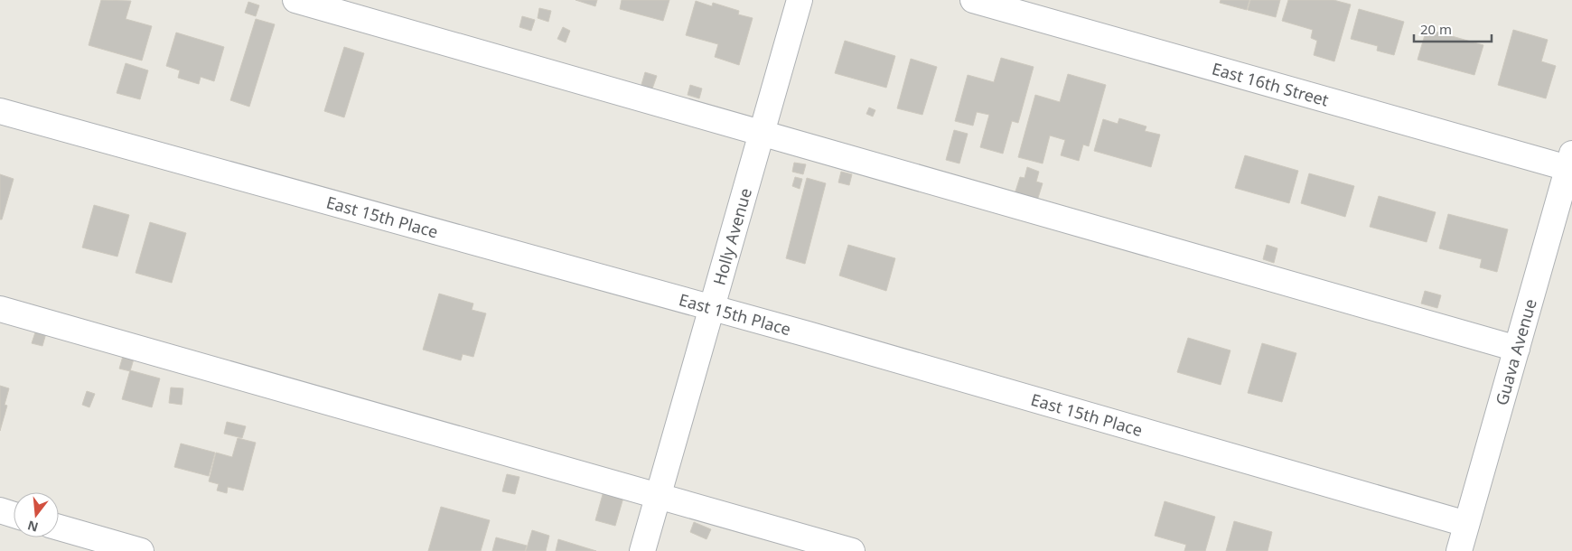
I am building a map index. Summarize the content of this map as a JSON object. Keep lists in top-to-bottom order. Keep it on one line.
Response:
{"streets":{"street":["East 16th Street","East 15th Place","Holly Avenue","Guava Avenue"]},"crossings":[["East 16th Street","Guava Avenue"],["East 15th Place","Holly Avenue"],["East 15th Place","Guava Avenue"]],"scale_bar":"20 m","north":"bottom"}
